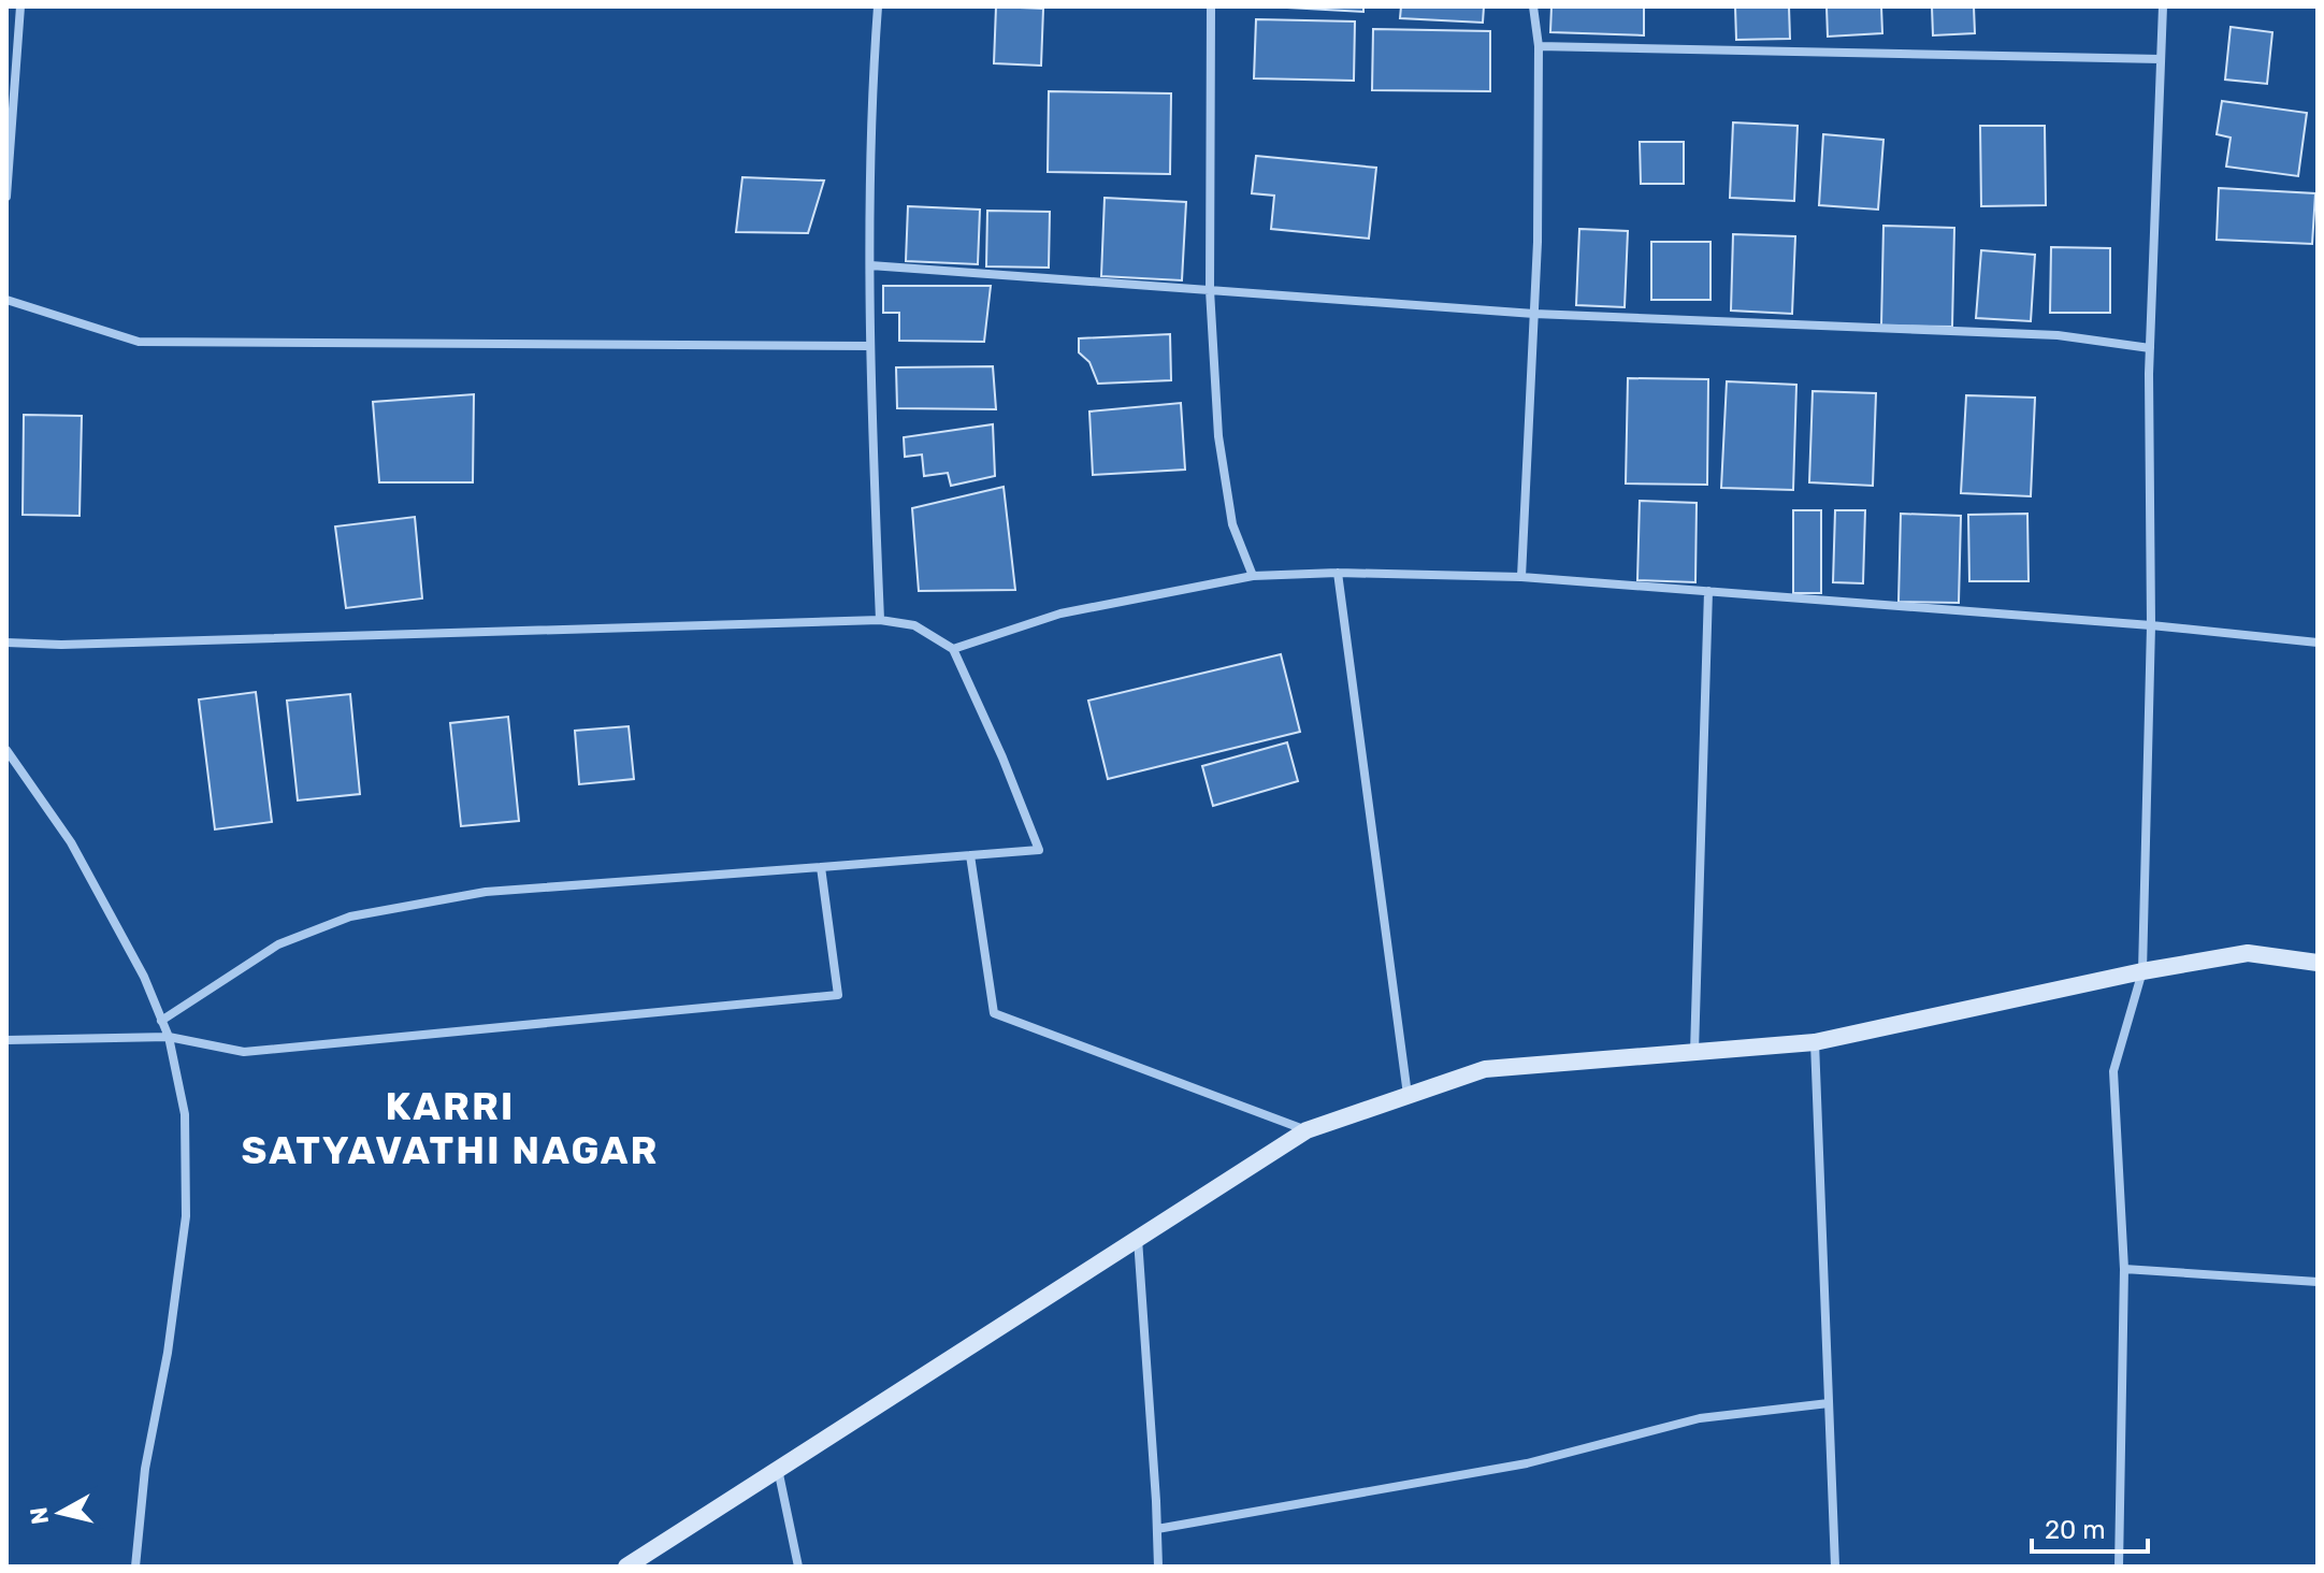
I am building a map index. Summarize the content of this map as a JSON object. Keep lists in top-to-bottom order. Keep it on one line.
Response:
{"districts":["KARRI SATYAVATHI NAGAR"],"scale_bar":"20 m","north":"left"}
